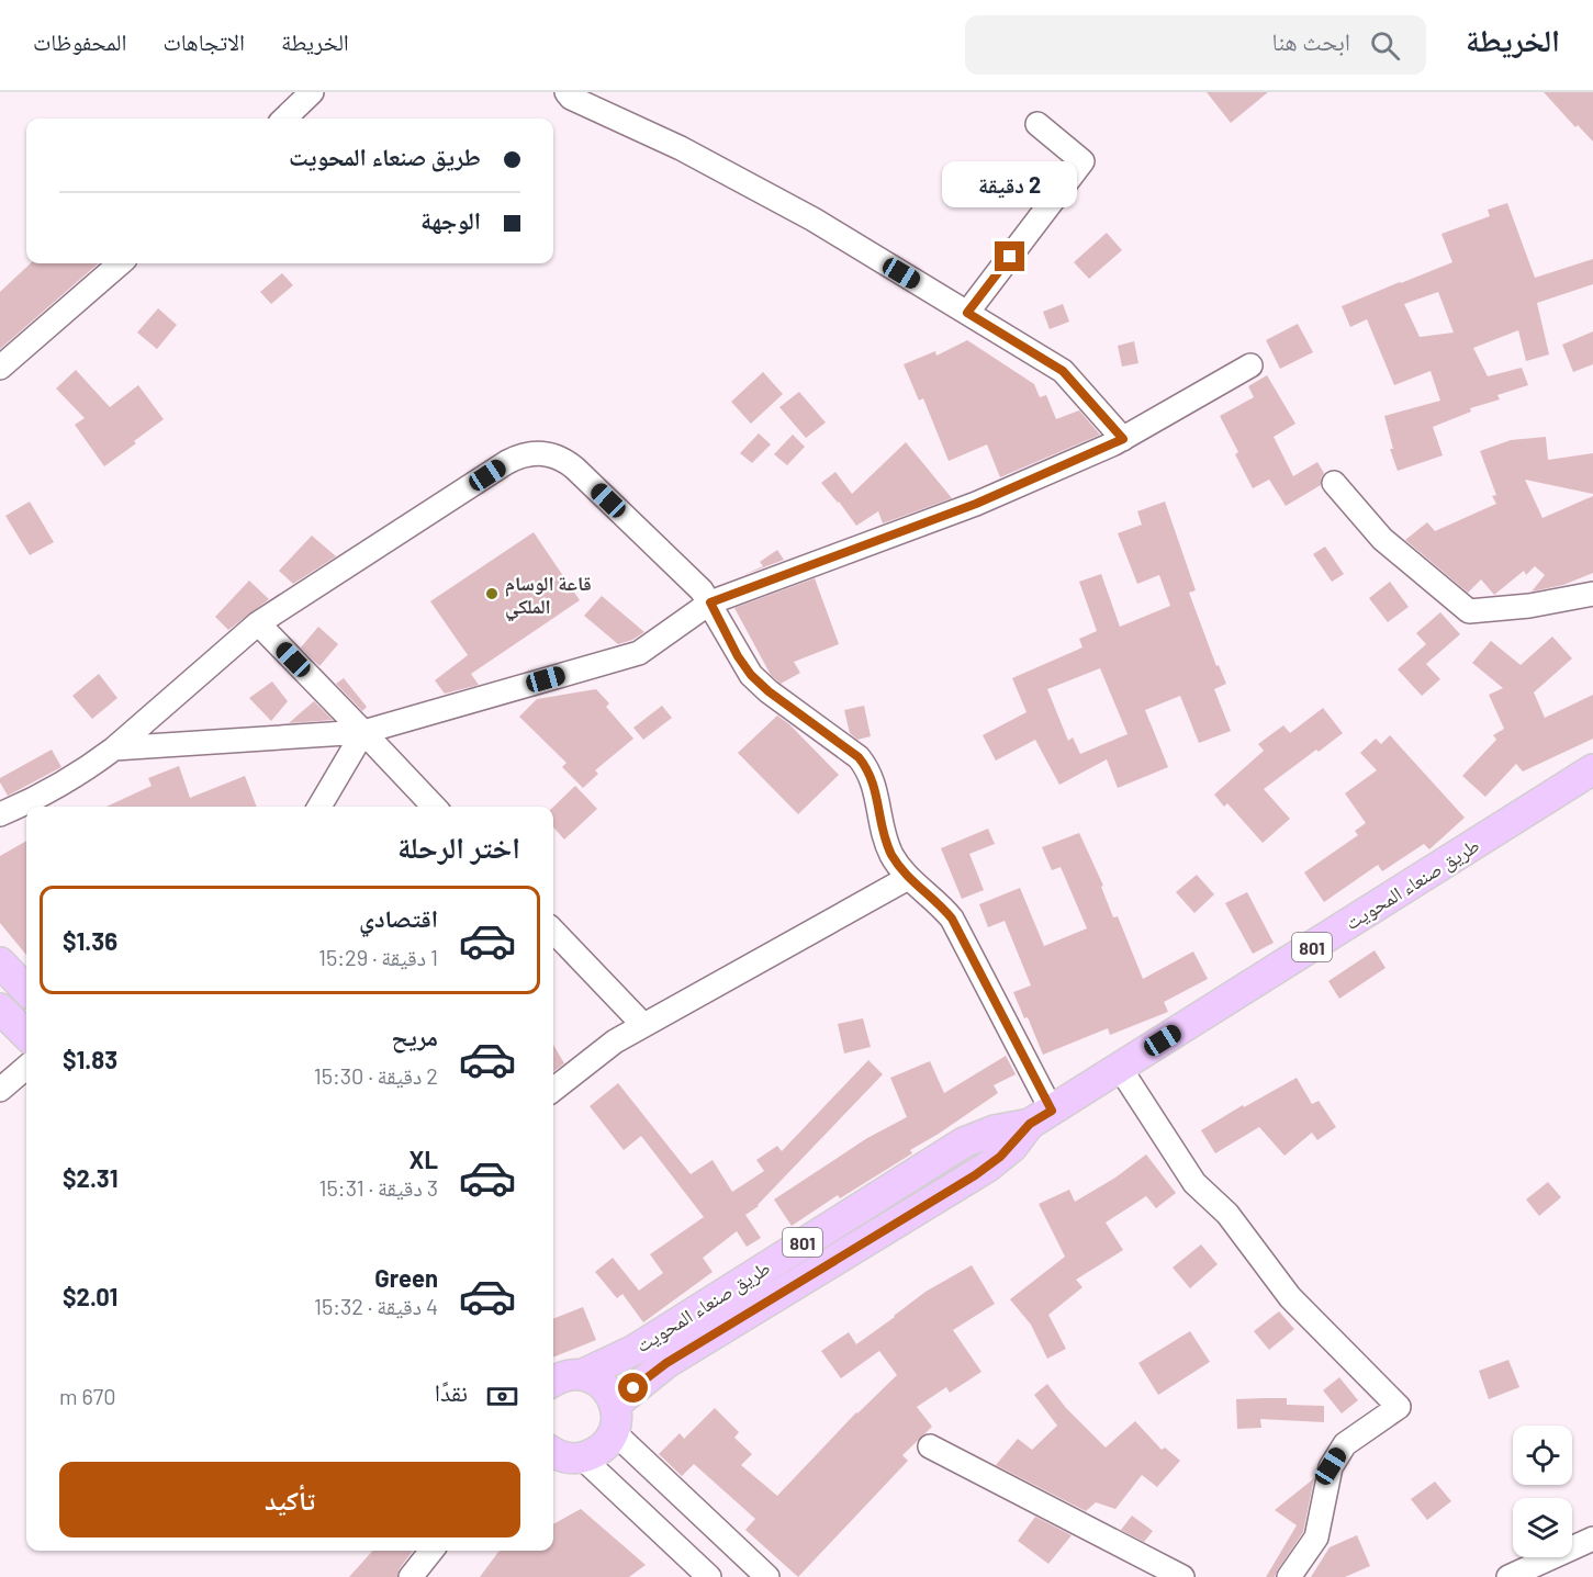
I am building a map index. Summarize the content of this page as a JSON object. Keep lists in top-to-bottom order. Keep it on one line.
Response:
{"streets":{"main road":["طريق صنعاء المحويت","801"]},"places":["قاعة الوسام الملكي"],"page":{"header":"الخريطة","search":"ابحث هنا","nav":["الخريطة","الاتجاهات","المحفوظات"],"banner":["طريق صنعاء المحويت","الوجهة"],"bubble":"2 دقيقة","heading":"اختر الرحلة","list":[{"name":"اقتصادي","note":"1 دقيقة · 15:29","value":"$1.36"},{"name":"مريح","note":"2 دقيقة · 15:30","value":"$1.83"},{"name":"XL","note":"3 دقيقة · 15:31","value":"$2.31"},{"name":"Green","note":"4 دقيقة · 15:32","value":"$2.01"}],"pay":["نقدًا","670 m"],"buttons":"تأكيد"}}
